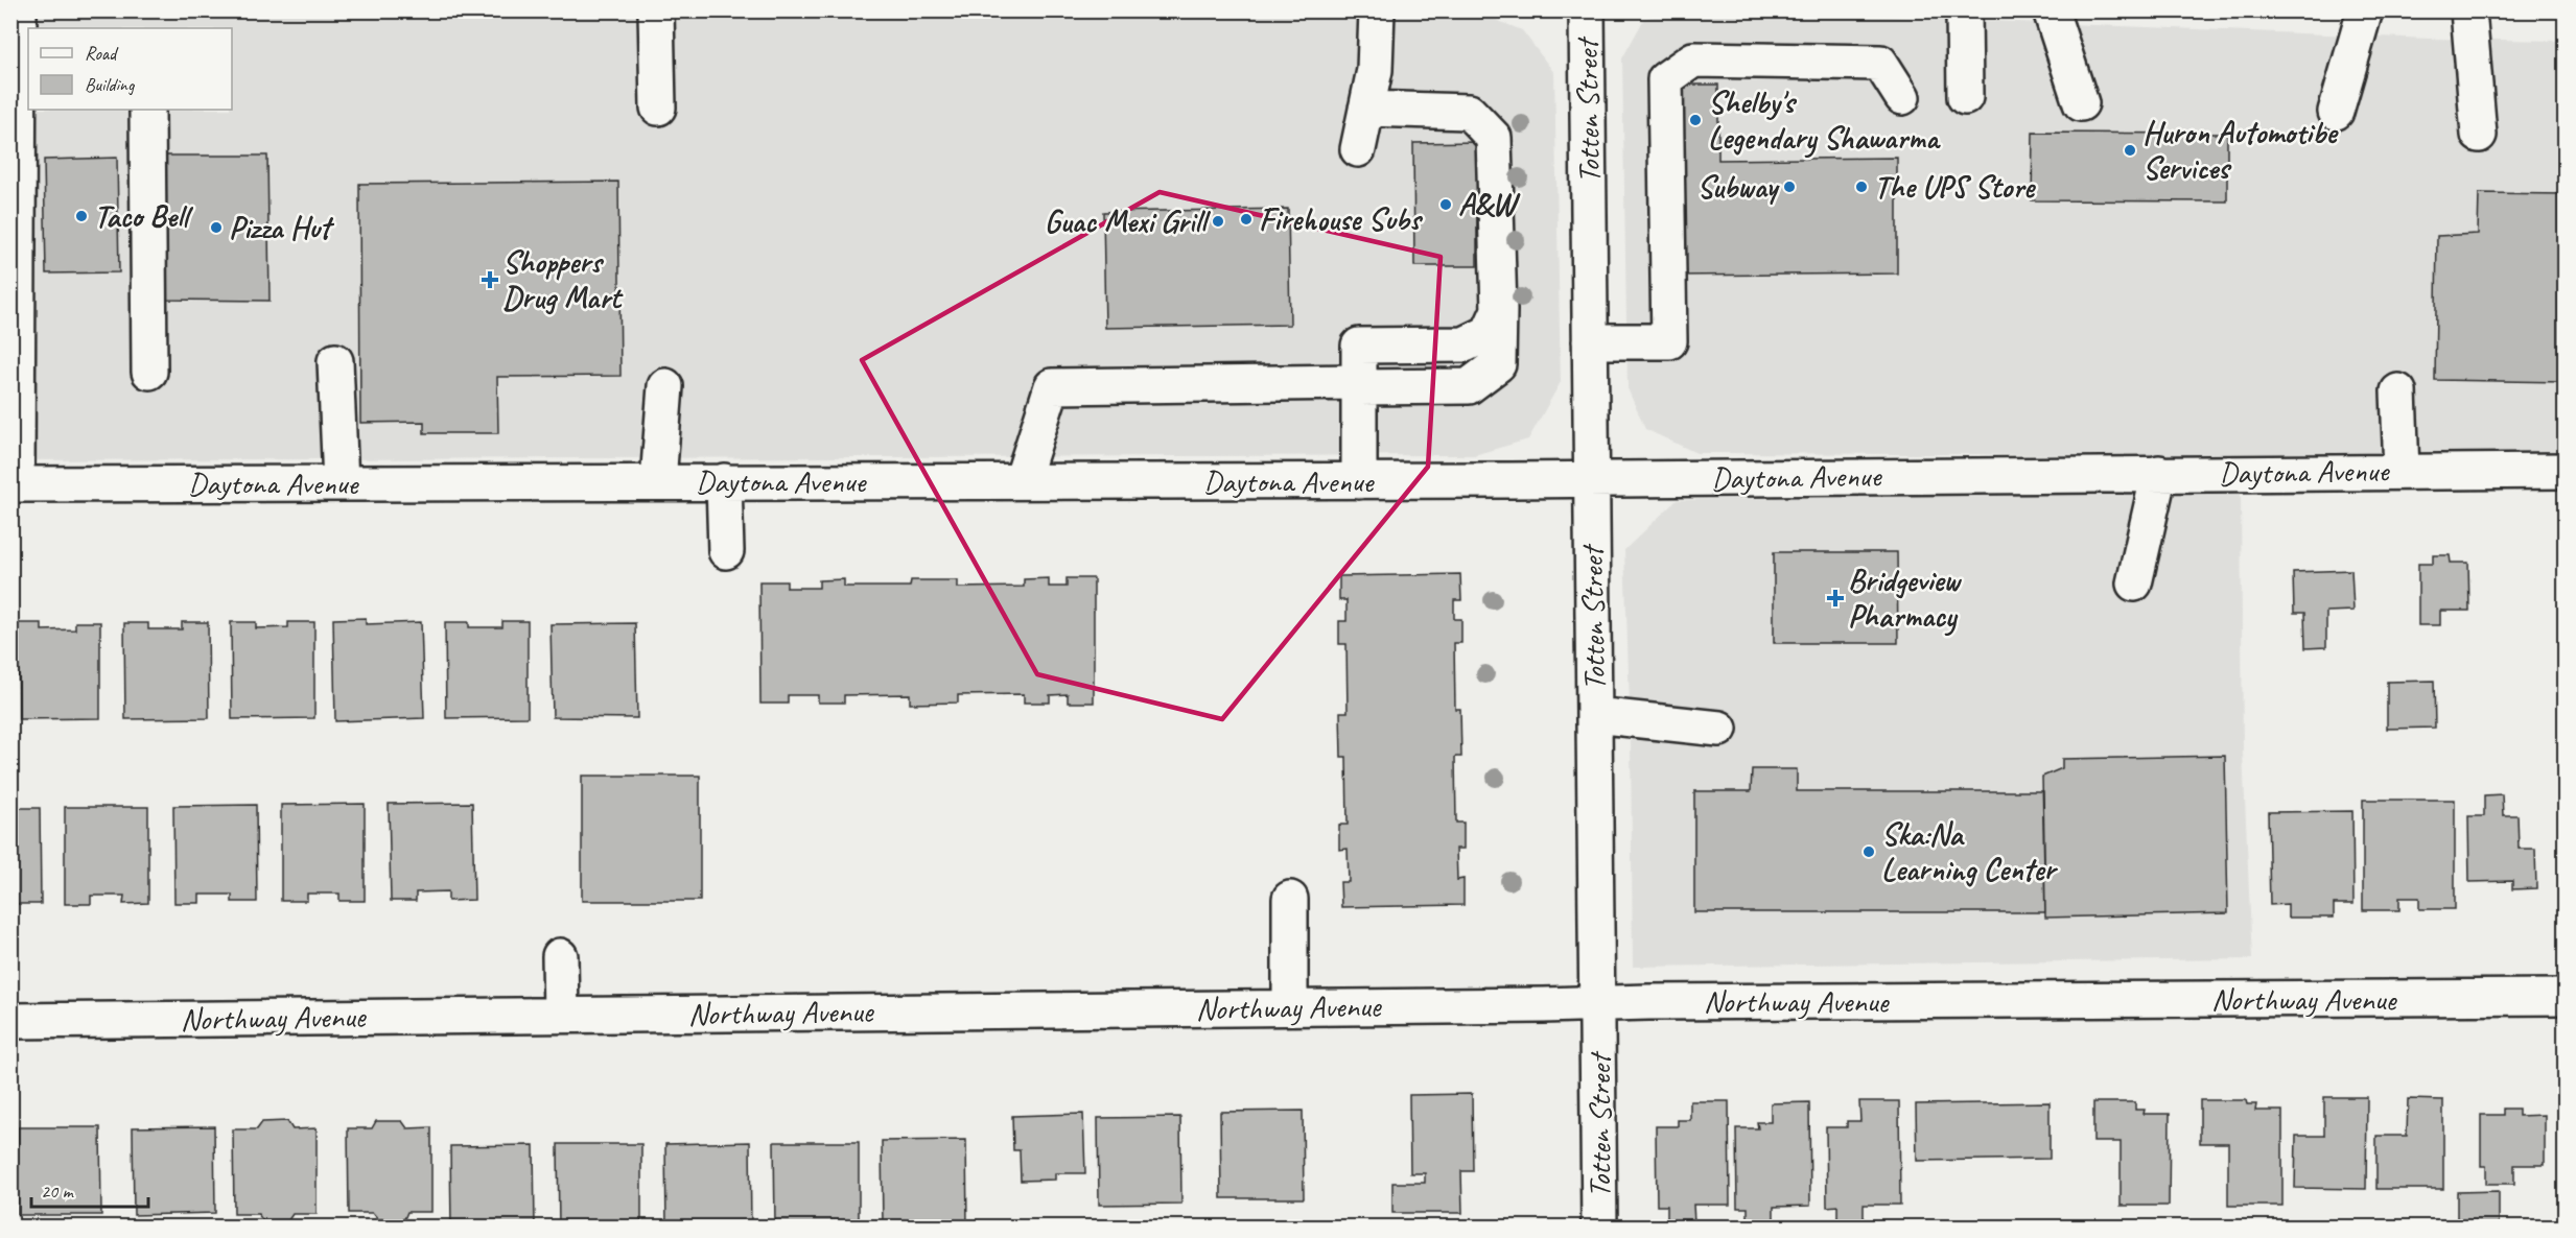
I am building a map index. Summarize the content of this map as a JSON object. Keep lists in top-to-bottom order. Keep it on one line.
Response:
{"streets":{"street":["Totten Street","Daytona Avenue","Northway Avenue"]},"crossings":[["Totten Street","Daytona Avenue"],["Totten Street","Northway Avenue"]],"places":{"other":["Shelby's Legendary Shawarma","Huron Automotibe Services","Subway","The UPS Store","A&W","Taco Bell","Firehouse Subs","Guac Mexi Grill","Pizza Hut","Ska:Na Learning Center"],"health":["Shoppers Drug Mart","Bridgeview Pharmacy"]},"legend":["Road","Building"],"scale_bar":"20 m"}
